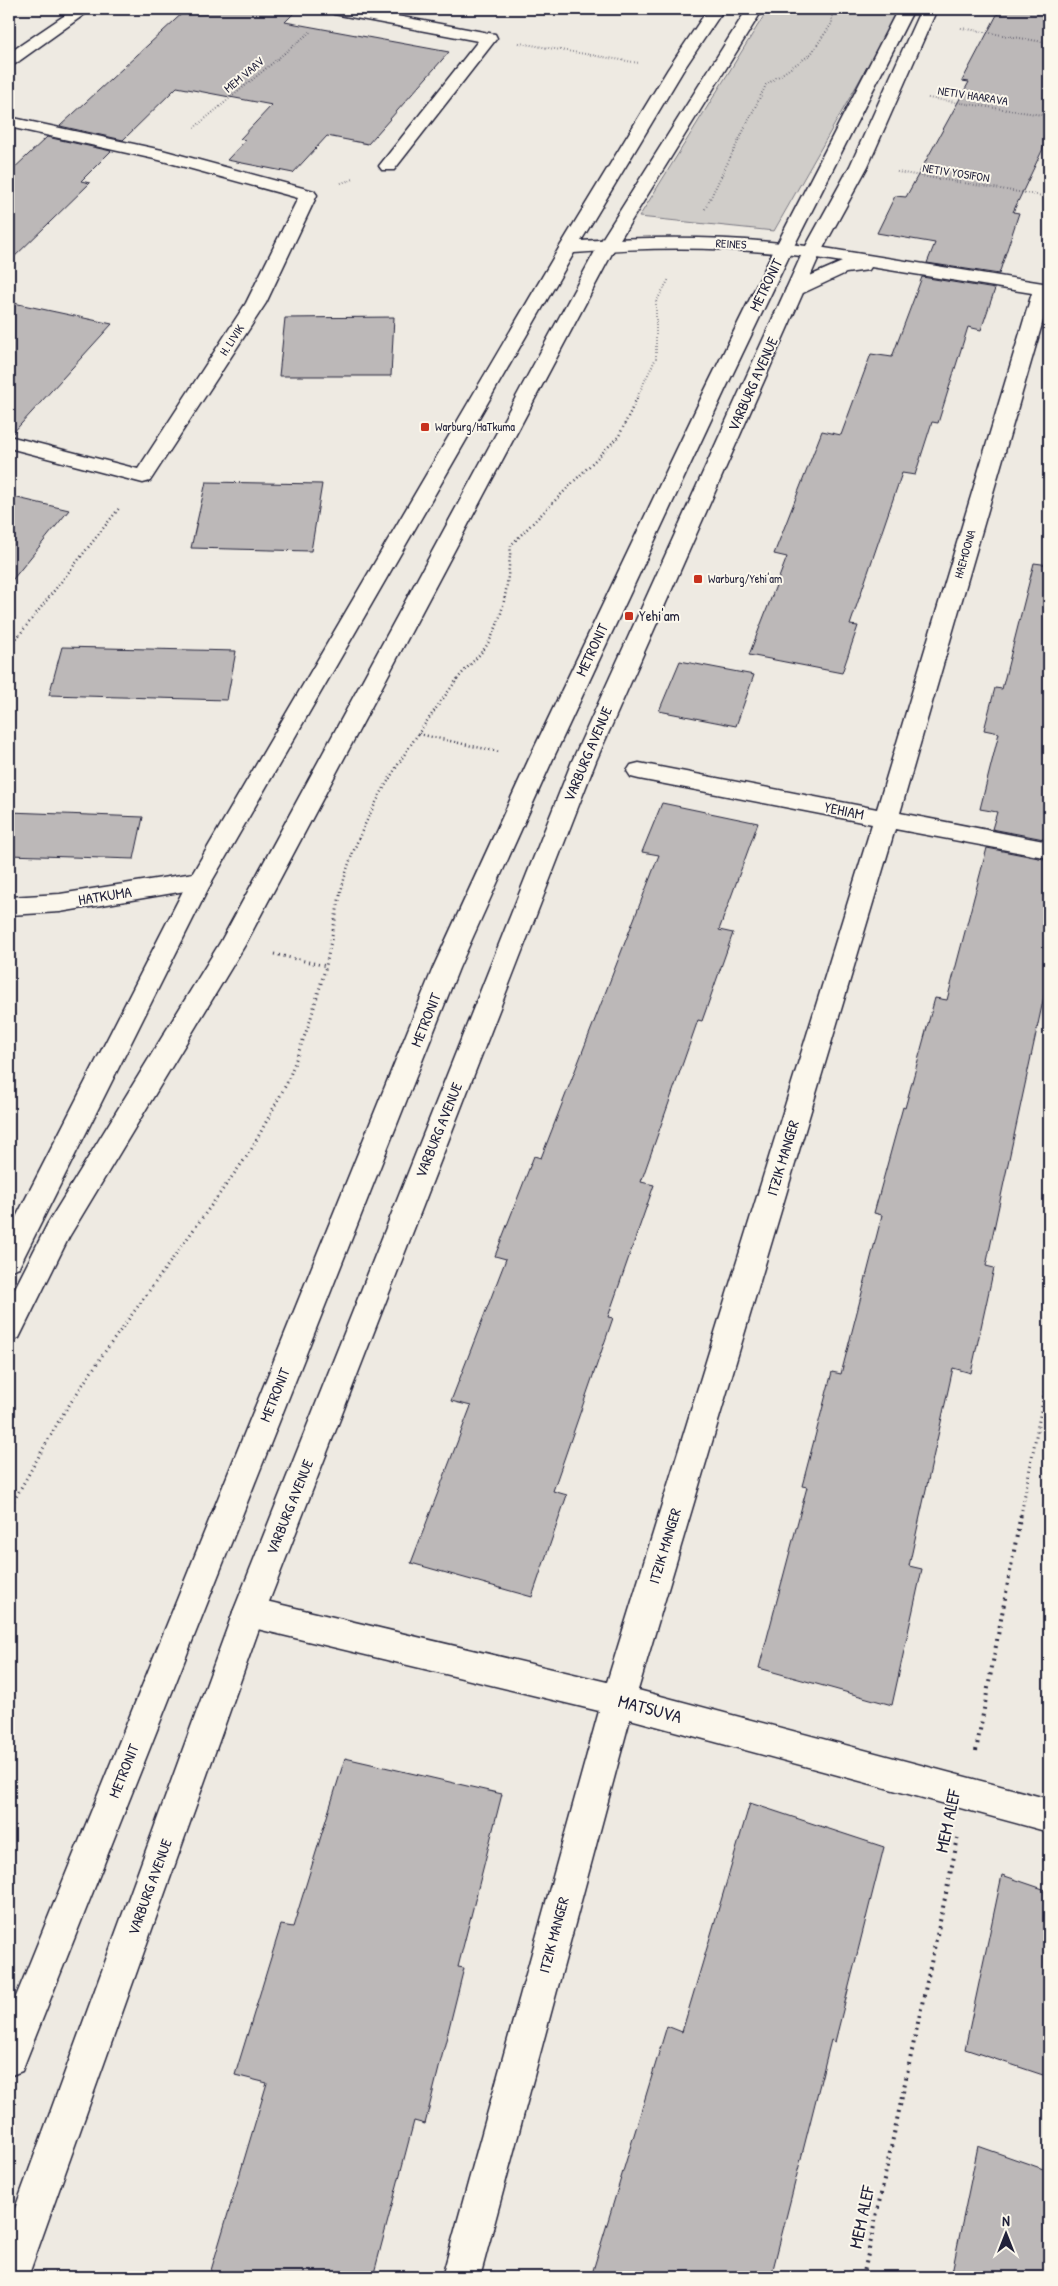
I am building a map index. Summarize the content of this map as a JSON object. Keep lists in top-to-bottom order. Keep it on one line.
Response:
{"streets":{"main road":["REINES","METRONIT","H. LIVIK","VARBURG AVENUE","HAEMOONA","YEHIAM","HATKUMA","ITZIK MANGER","MATSUVA"],"path":["MEM VAAV","NETIV HAARAVA","NETIV YOSIFON","MEM ALEF"]},"crossings":[["NETIV HAARAVA","VARBURG AVENUE"],["NETIV YOSIFON","VARBURG AVENUE"],["REINES","METRONIT"],["REINES","VARBURG AVENUE"],["REINES","HAEMOONA"],["METRONIT","VARBURG AVENUE"],["VARBURG AVENUE","MATSUVA"],["HAEMOONA","YEHIAM"],["HAEMOONA","ITZIK MANGER"],["YEHIAM","ITZIK MANGER"],["ITZIK MANGER","MATSUVA"],["MATSUVA","MEM ALEF"]],"places":{"transit":["Warburg/HaTkuma","Warburg/Yehi'am","Yehi'am"]},"north":"top"}
